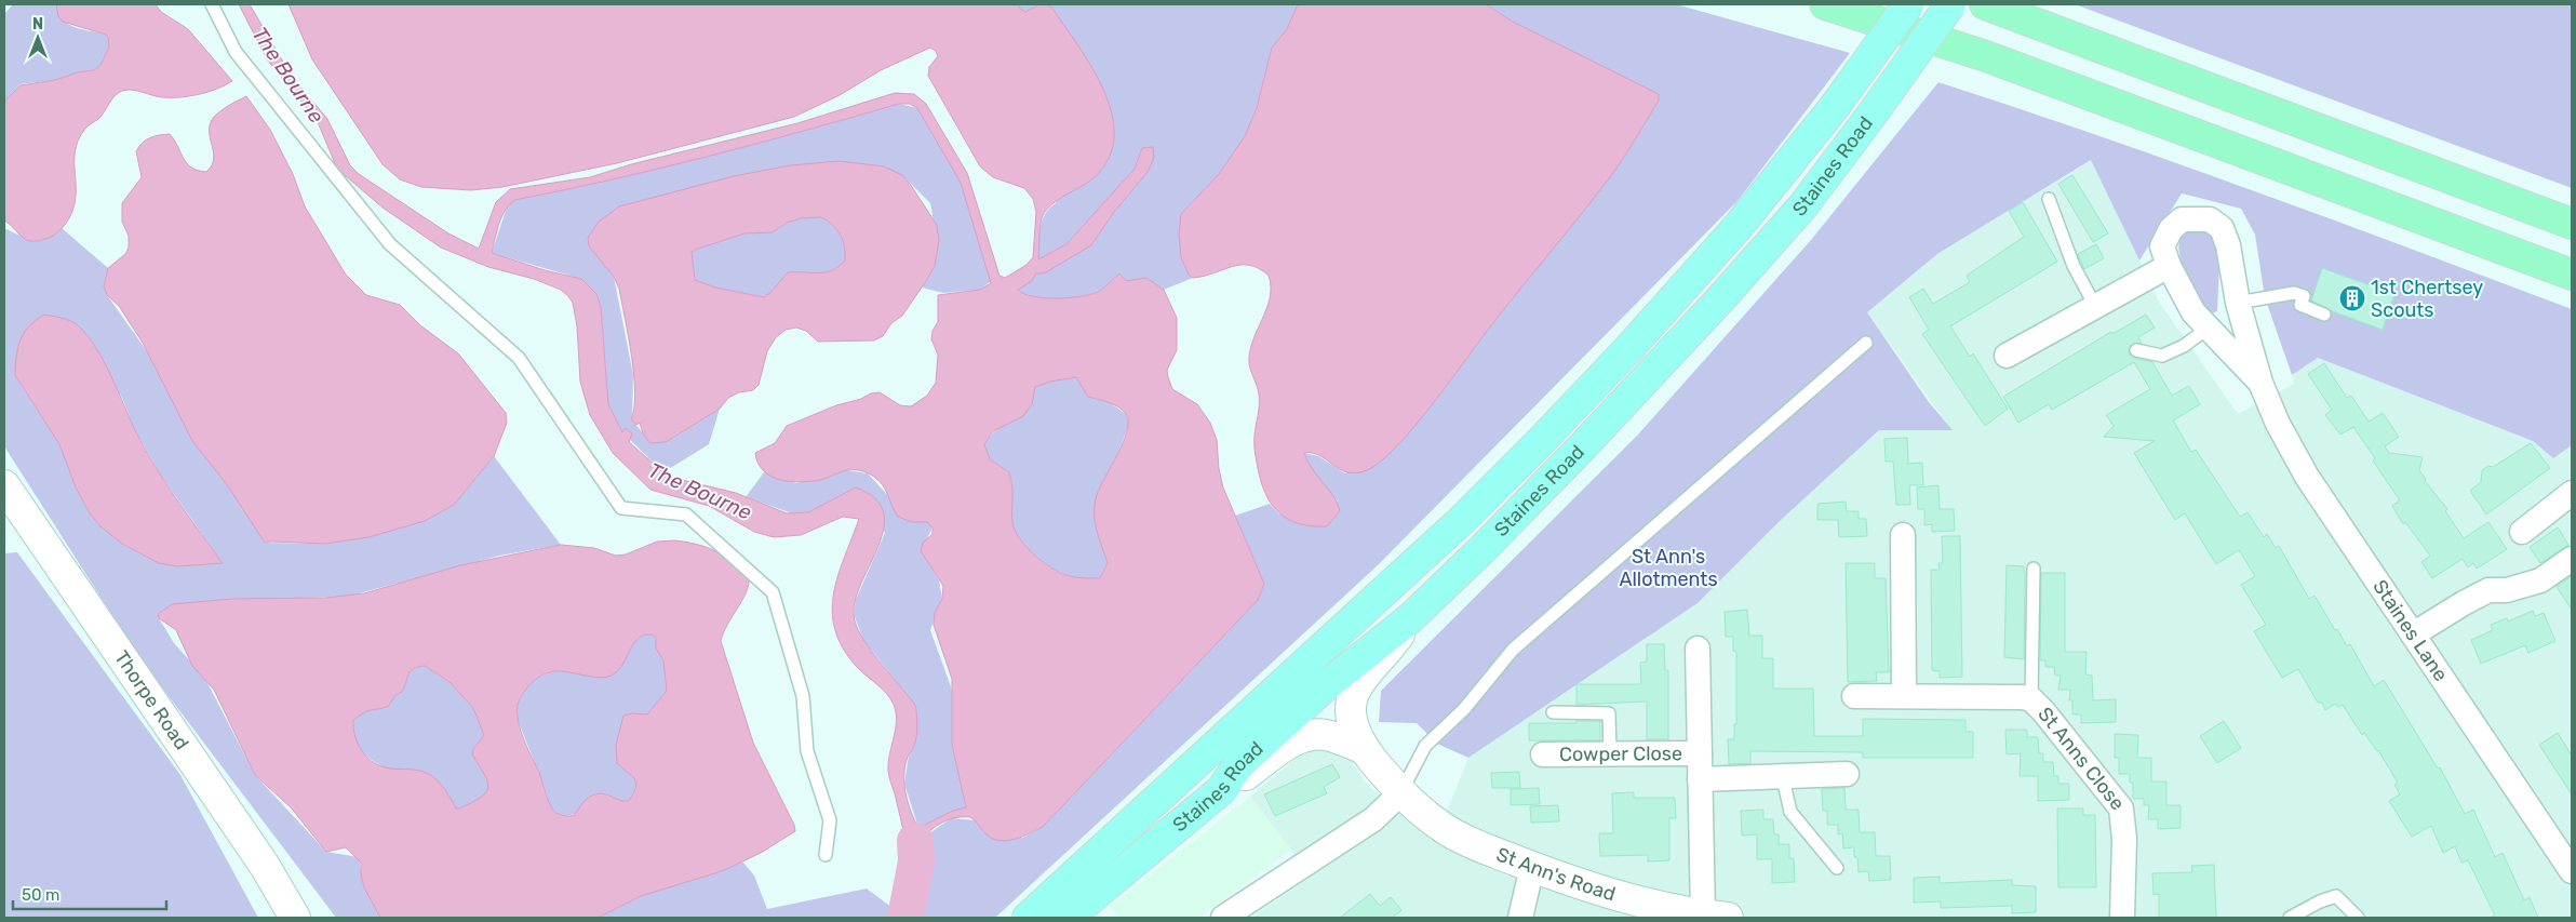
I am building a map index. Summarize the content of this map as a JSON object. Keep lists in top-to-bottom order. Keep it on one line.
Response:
{"streets":{"main road":["Staines Road","Thorpe Road","St Ann's Road"],"street":["Staines Lane","Cowper Close","St Anns Close"]},"crossings":[["Staines Road","St Ann's Road"],["Cowper Close","St Ann's Road"]],"water":["The Bourne"],"parks":["St Ann's Allotments"],"places":{"building":["1st Chertsey Scouts"]},"scale_bar":"50 m","north":"top"}
